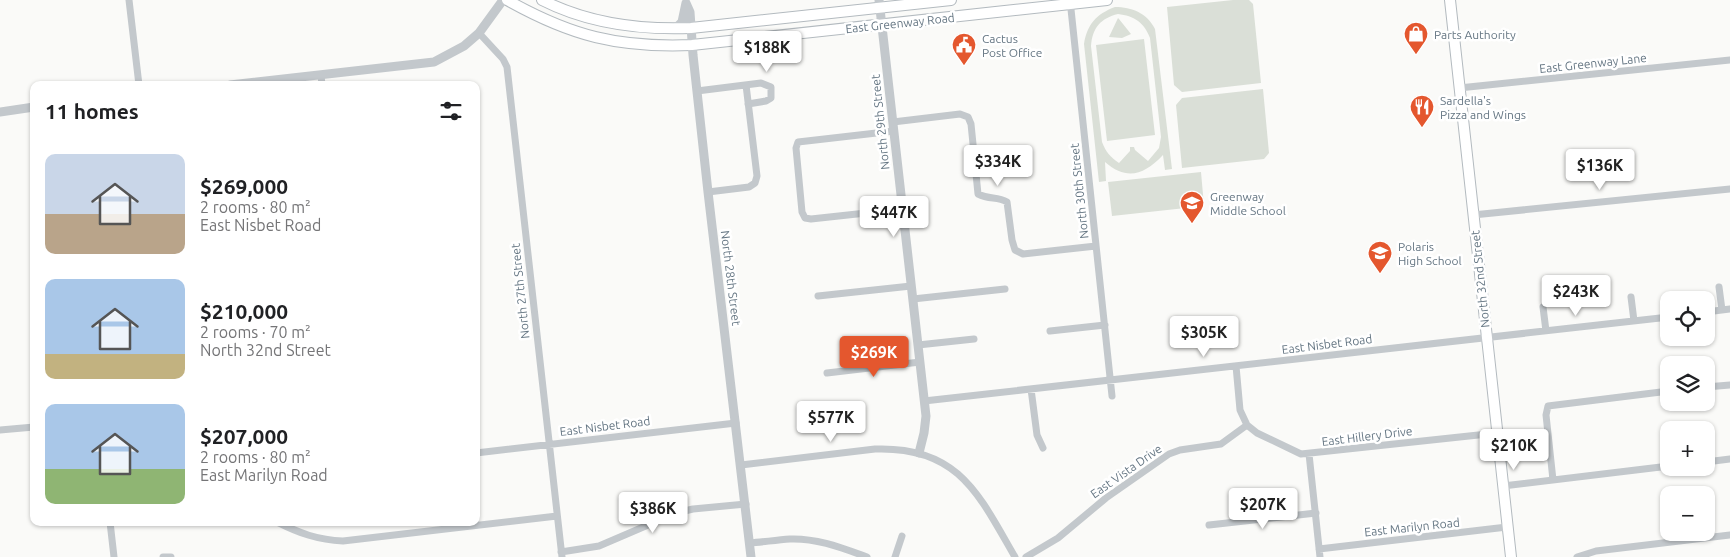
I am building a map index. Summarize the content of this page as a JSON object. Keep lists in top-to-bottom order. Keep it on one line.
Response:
{"streets":{"main road":["East Greenway Road","North 32nd Street"],"street":["East Greenway Lane","North 29th Street","North 30th Street","North 28th Street","North 27th Street","East Nisbet Road","East Hillery Drive","East Vista Drive","East Marilyn Road"]},"crossings":[["East Greenway Road","North 29th Street"],["East Greenway Road","North 30th Street"],["East Greenway Road","North 28th Street"],["East Greenway Lane","North 32nd Street"],["North 29th Street","East Nisbet Road"],["North 30th Street","East Nisbet Road"],["North 28th Street","East Nisbet Road"],["North 32nd Street","East Nisbet Road"],["North 32nd Street","East Hillery Drive"],["North 32nd Street","East Marilyn Road"],["North 27th Street","East Nisbet Road"],["East Hillery Drive","East Vista Drive"]],"places":{"shop":["Parts Authority"],"public building":["Cactus Post Office"],"restaurant":["Sardella's Pizza and Wings"],"school or university":["Greenway Middle School","Polaris High School"]},"page":{"price":["$188K","$334K","$136K","$447K","$243K","$305K","$269K","$577K","$210K","$207K","$386K"],"heading":"11 homes","list":[{"name":"$269,000","note":"2 rooms · 80 m² · East Nisbet Road"},{"name":"$210,000","note":"2 rooms · 70 m² · North 32nd Street"},{"name":"$207,000","note":"2 rooms · 80 m² · East Marilyn Road"}],"map_buttons":["+","−"]}}
